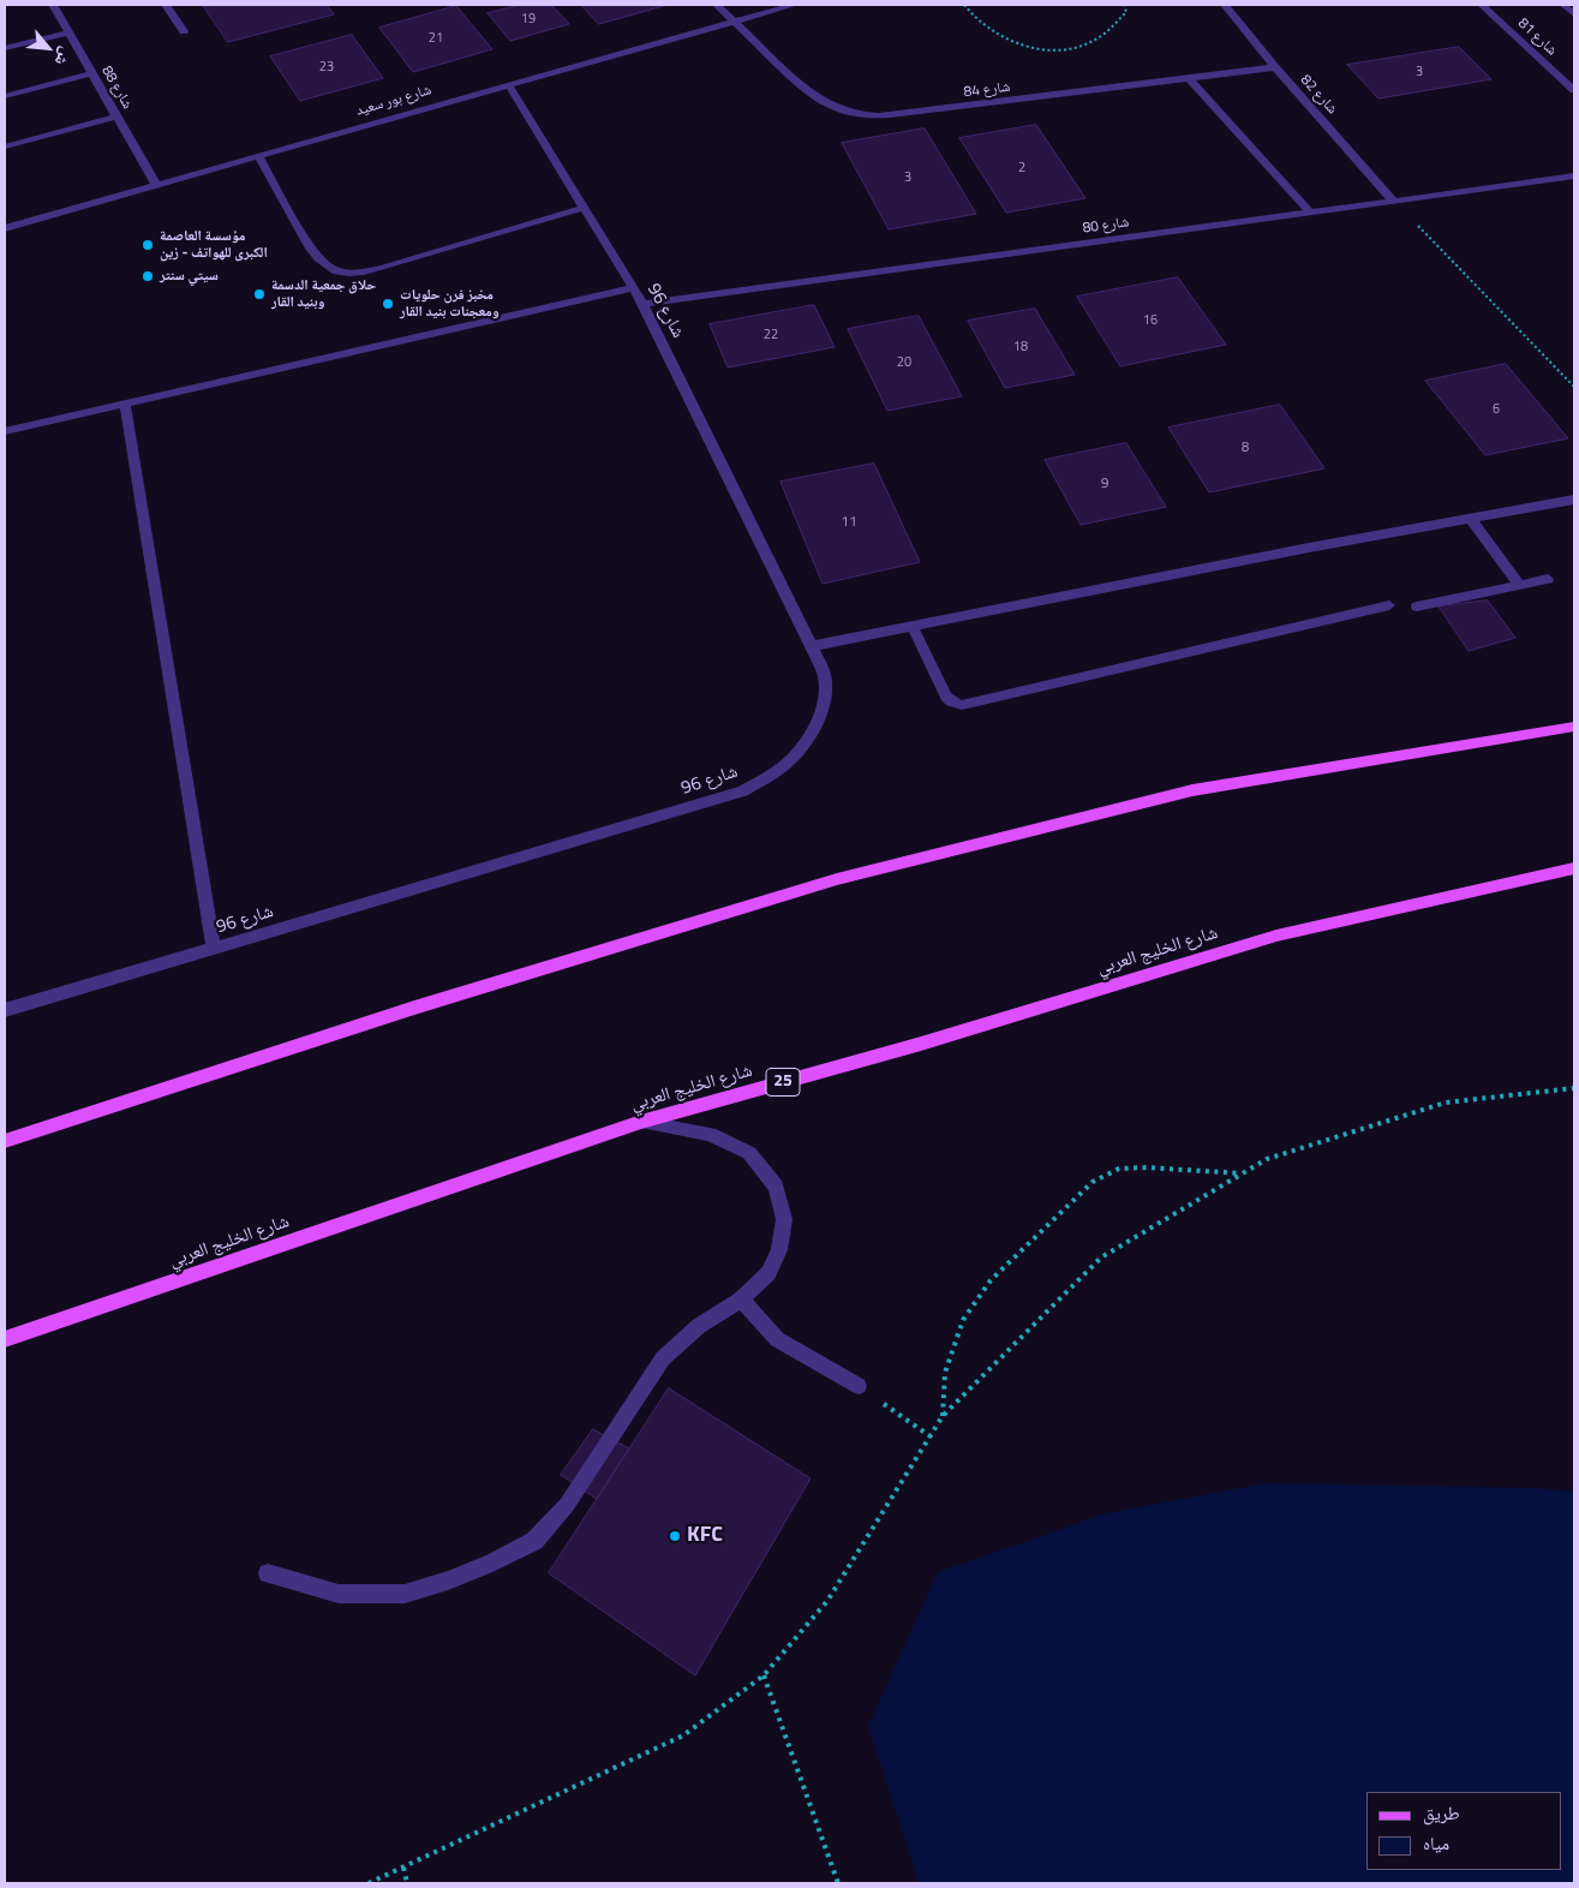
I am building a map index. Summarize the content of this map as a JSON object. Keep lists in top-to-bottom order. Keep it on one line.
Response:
{"streets":{"main road":["شارع الخليج العربي","25"],"street":["شارع 81","شارع 88","شارع 84","شارع 82","شارع بور سعيد","شارع 80","شارع 96"]},"crossings":[["شارع 88","شارع بور سعيد"],["شارع 84","شارع 82"],["شارع 84","شارع بور سعيد"],["شارع 82","شارع 80"],["شارع بور سعيد","شارع 96"],["شارع 80","شارع 96"]],"places":["مؤسسة العاصمة الكبرى للهواتف - زين","سيتي سنتر","حلاق جمعية الدسمة وبنيد القار","مخبز فرن حلويات ومعجنات بنيد القار","KFC"],"house_numbers":["19","21","23","3","2","3","16","22","18","20","6","8","9","11"],"legend":["طريق","مياه"],"north":"bottom right"}
